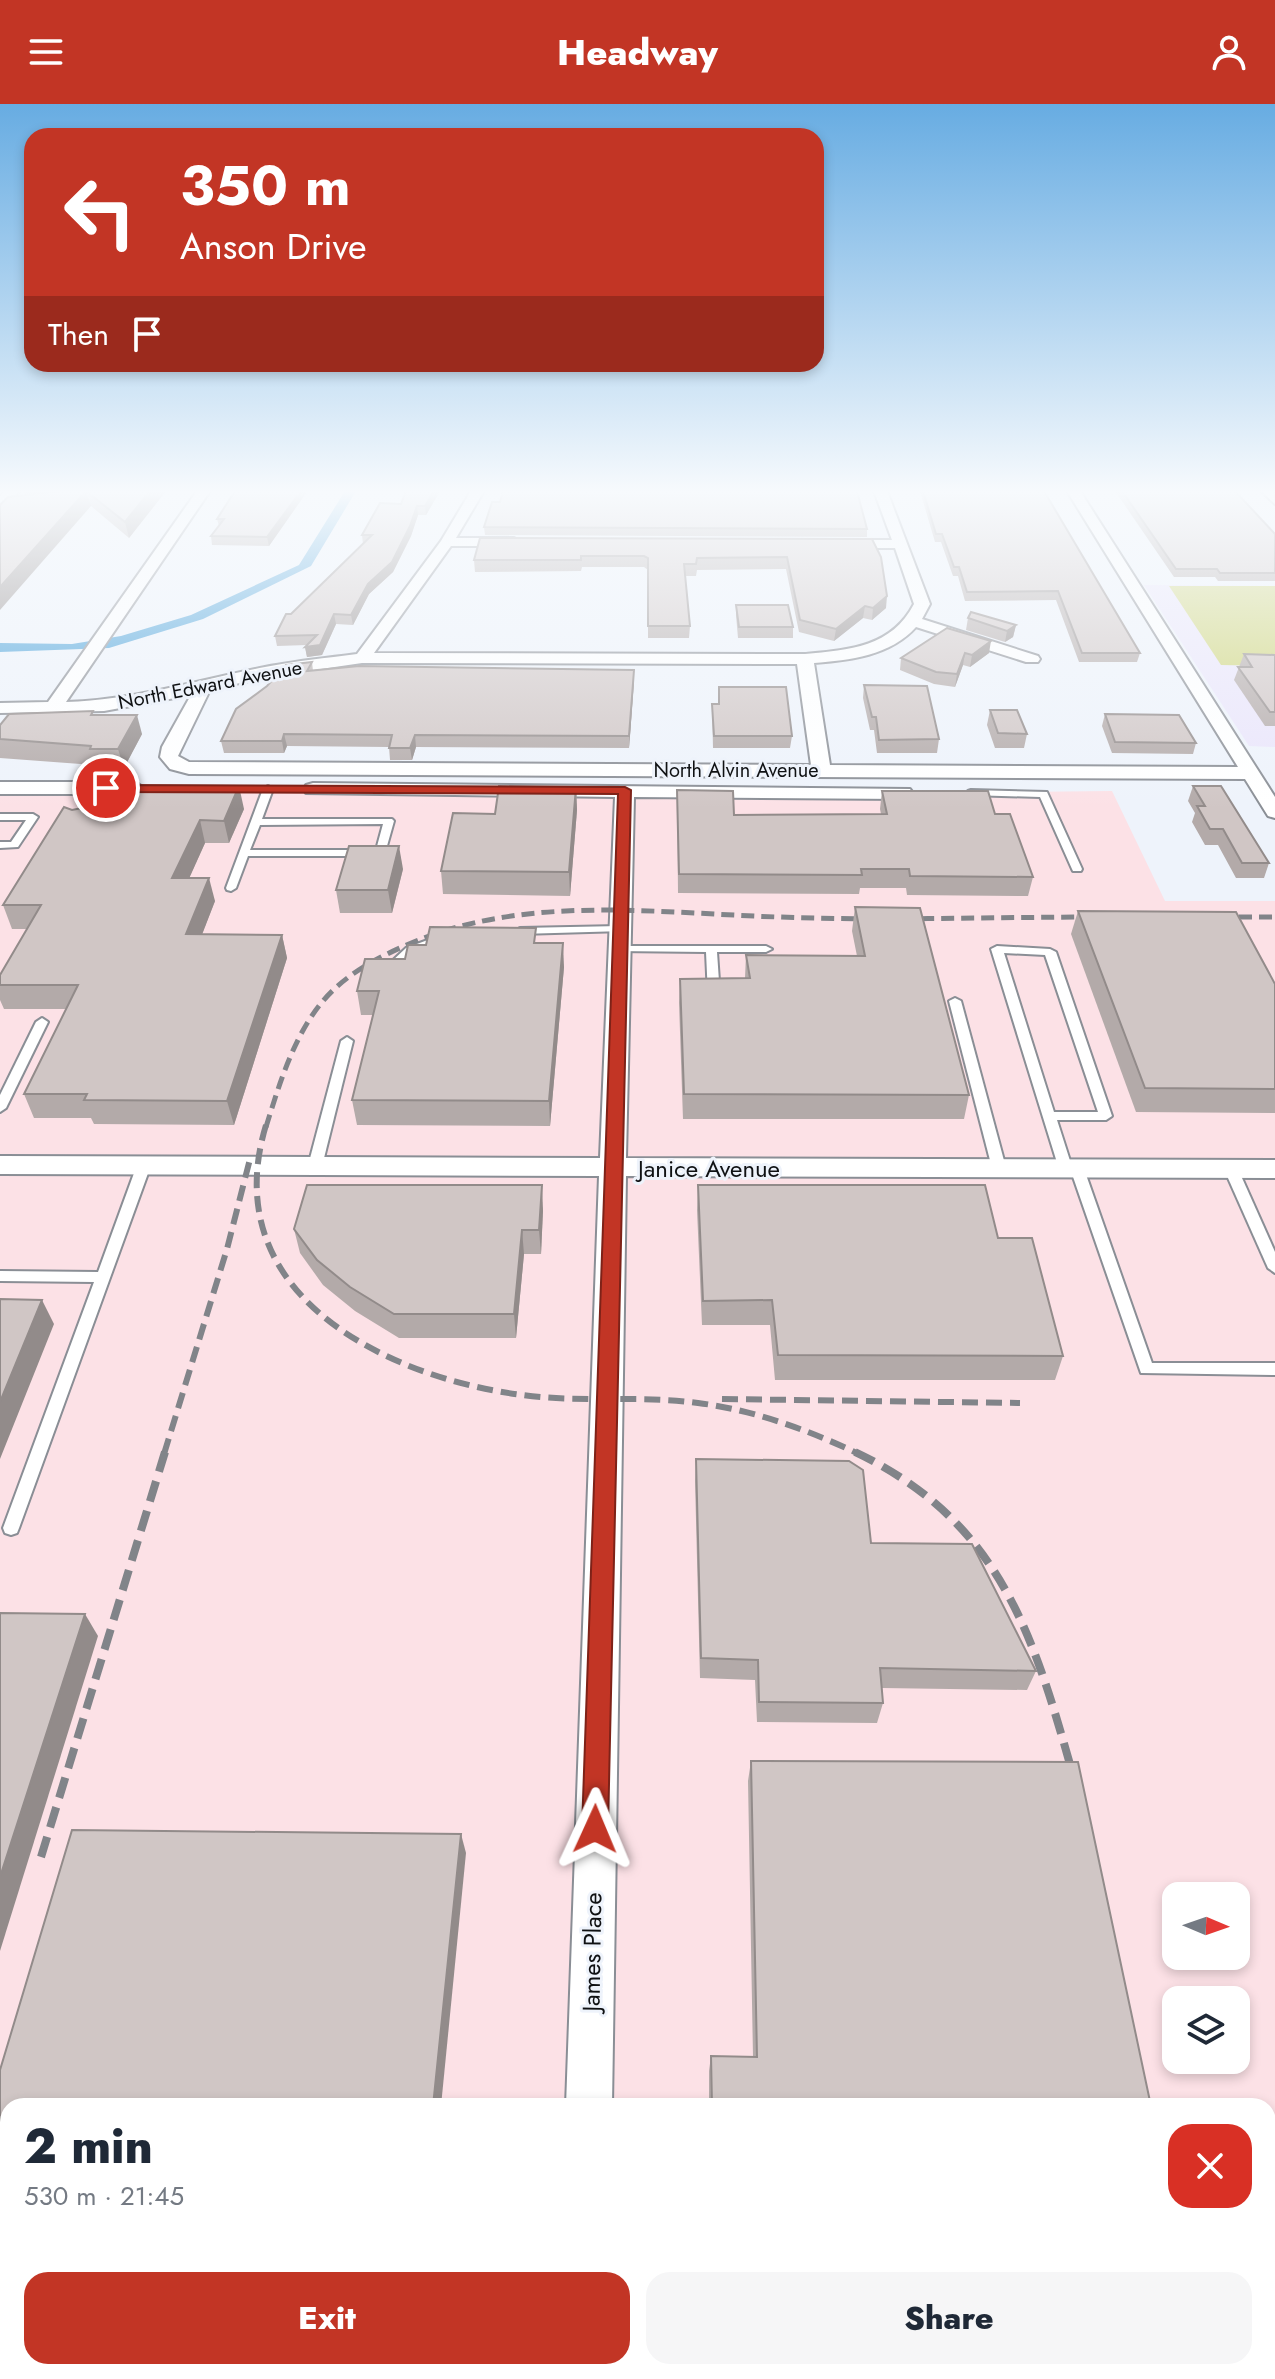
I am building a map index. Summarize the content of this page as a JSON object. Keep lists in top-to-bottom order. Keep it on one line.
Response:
{"streets":{"street":["North Edward Avenue","North Alvin Avenue","Janice Avenue","James Place"]},"crossings":[["North Edward Avenue","North Alvin Avenue"],["Janice Avenue","James Place"]],"north":"right","page":{"header":"Headway","turn":["350 m","Anson Drive"],"then":"Then","heading":["2 min","530 m · 21:45"],"buttons":["Exit","Share"]}}
